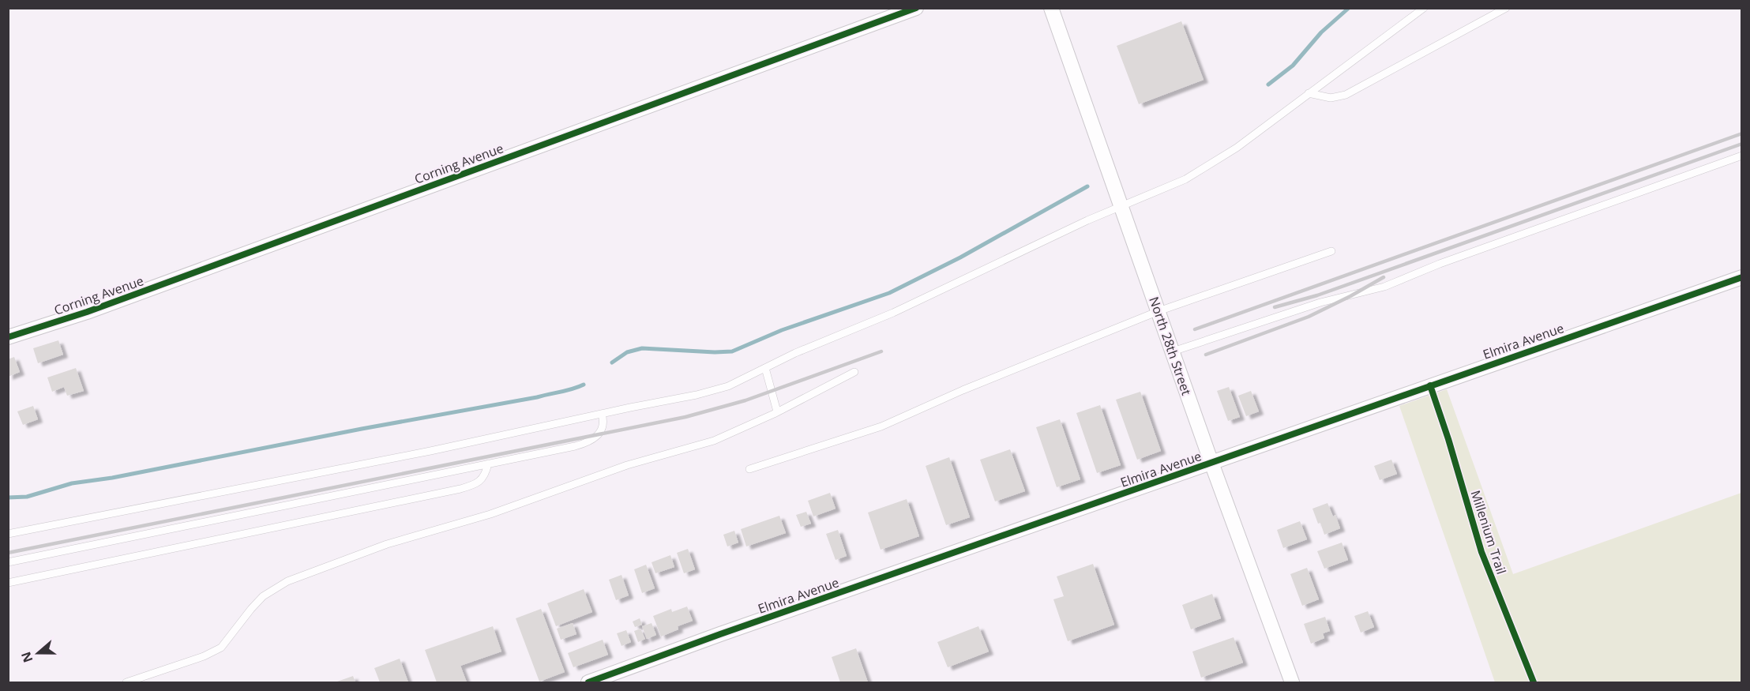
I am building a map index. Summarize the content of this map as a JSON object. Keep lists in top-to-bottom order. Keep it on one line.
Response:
{"streets":{"street":["Corning Avenue","Elmira Avenue","North 28th Street"],"cycle path":["Millenium Trail"]},"crossings":[["Elmira Avenue","North 28th Street"]],"north":"left"}
